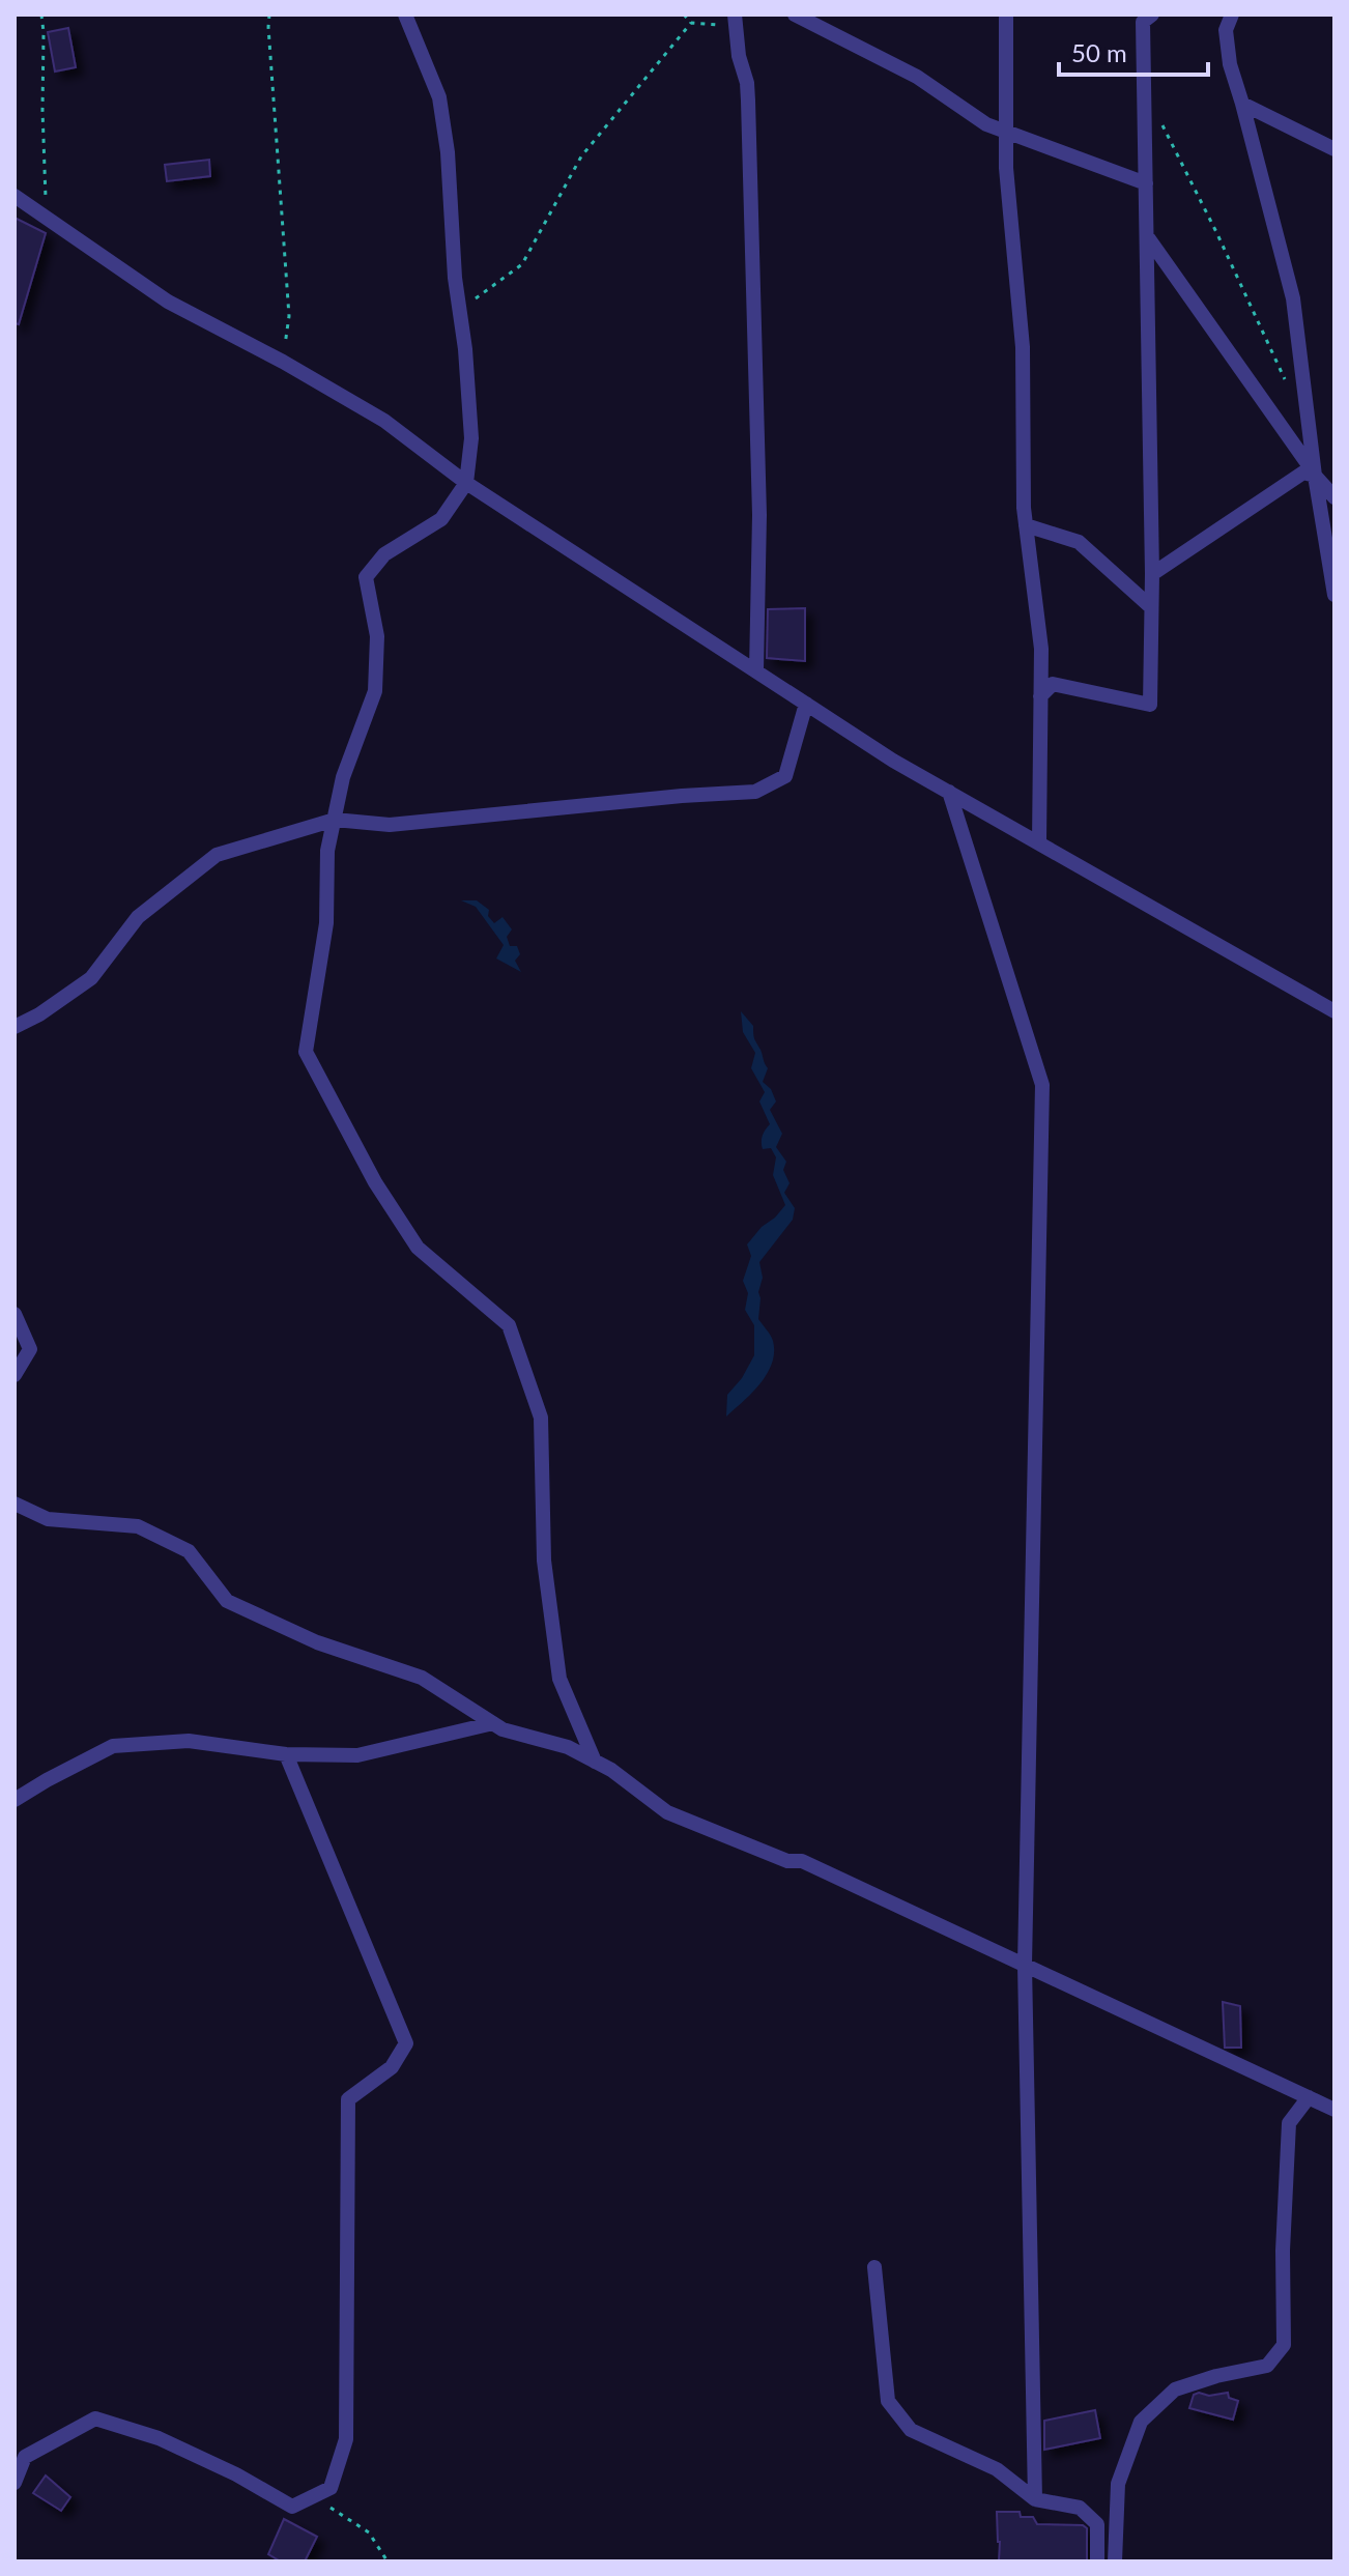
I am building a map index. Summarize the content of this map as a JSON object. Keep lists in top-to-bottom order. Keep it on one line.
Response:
{"scale_bar":"50 m"}
